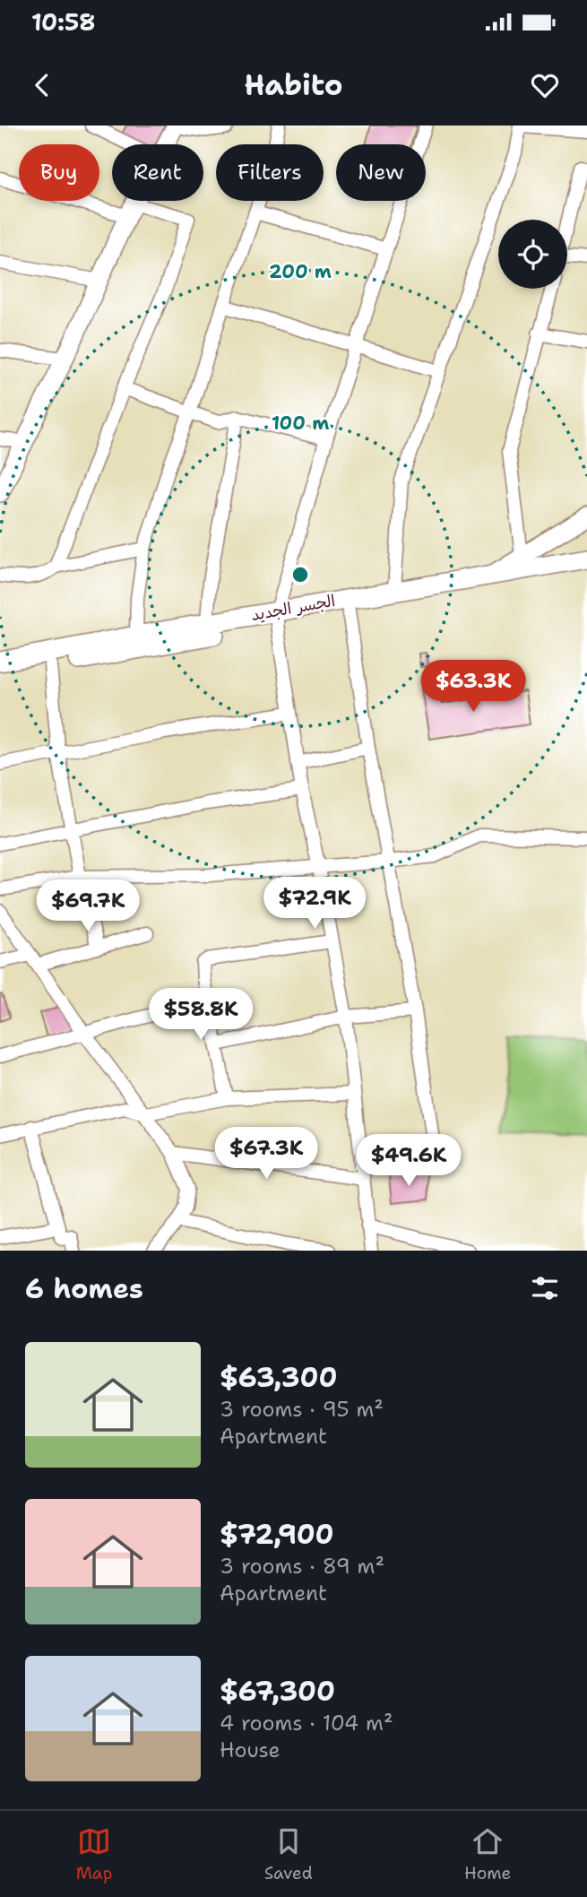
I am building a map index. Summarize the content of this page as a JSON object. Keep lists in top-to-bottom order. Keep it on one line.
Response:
{"streets":{"main road":["الجسر الجديد"]},"page":{"status":"10:58","header":"Habito","chip":["Buy","Rent","Filters","New"],"price":["$63.3K","$72.9K","$69.7K","$58.8K","$67.3K","$49.6K"],"heading":"6 homes","list":[{"name":"$63,300","note":"3 rooms · 95 m² · Apartment"},{"name":"$72,900","note":"3 rooms · 89 m² · Apartment"},{"name":"$67,300","note":"4 rooms · 104 m² · House"}],"tabs":["Map","Saved","Home"]},"rings":["200 m","100 m"]}
